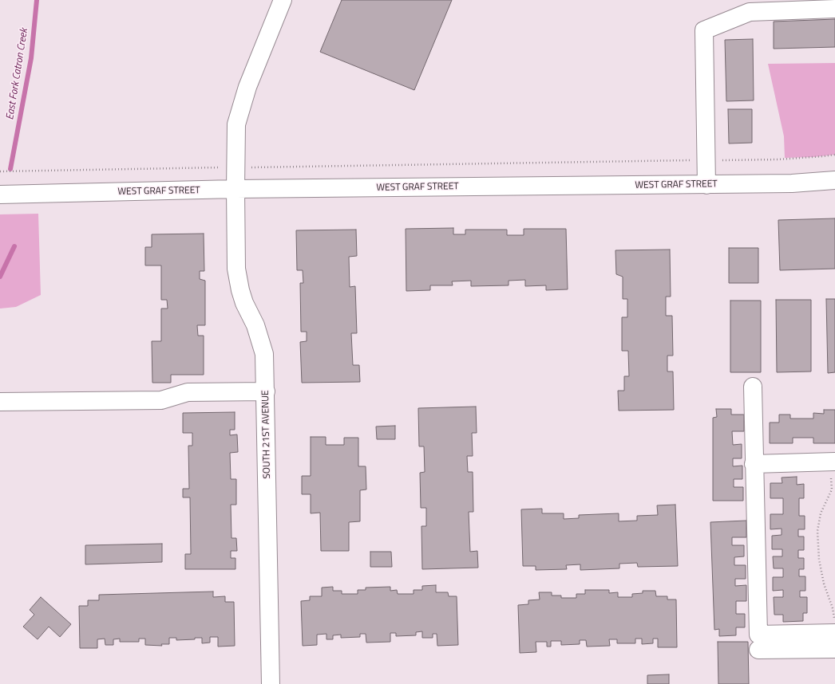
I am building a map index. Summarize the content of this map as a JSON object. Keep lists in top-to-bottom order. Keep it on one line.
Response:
{"streets":{"street":["WEST GRAF STREET","SOUTH 21ST AVENUE"]},"crossings":[["WEST GRAF STREET","SOUTH 21ST AVENUE"]],"water":["East Fork Catron Creek"]}
